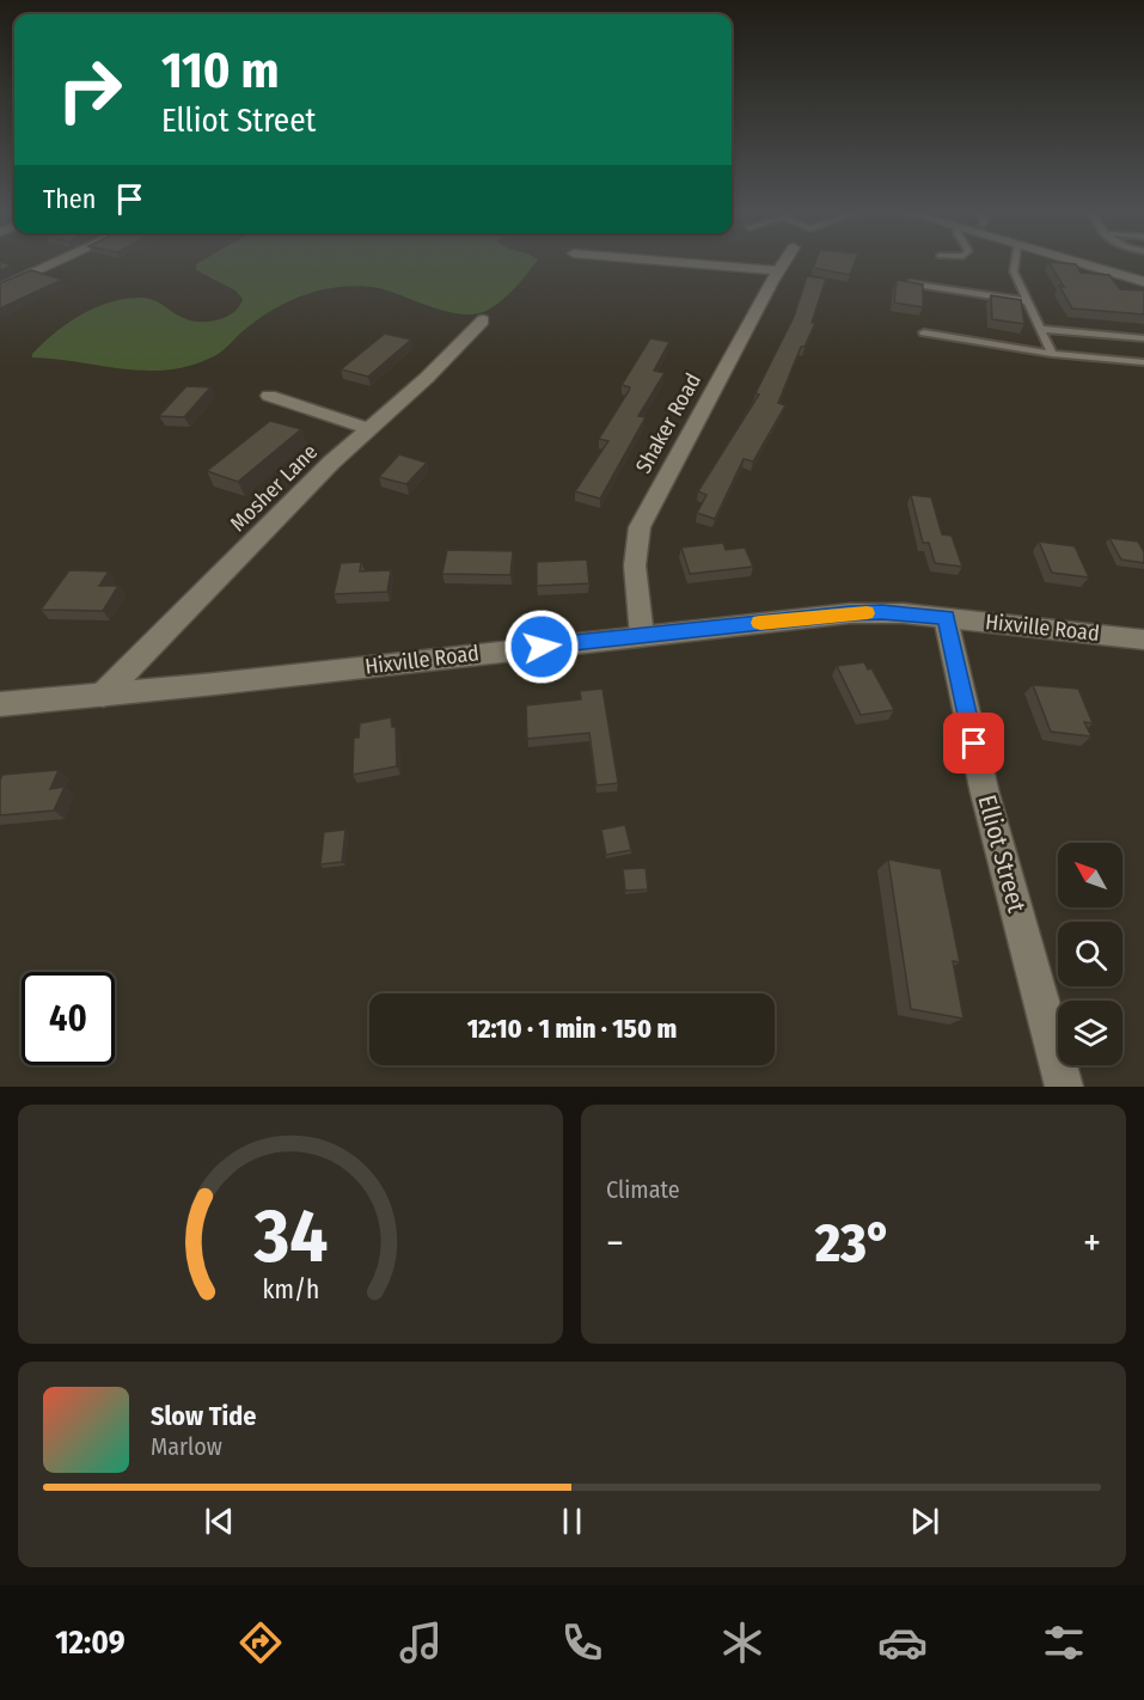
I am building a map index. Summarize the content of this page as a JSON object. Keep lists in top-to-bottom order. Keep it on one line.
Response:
{"streets":{"street":["Shaker Road","Mosher Lane","Hixville Road","Elliot Street"]},"crossings":[["Shaker Road","Hixville Road"],["Mosher Lane","Hixville Road"],["Hixville Road","Elliot Street"]],"north":"top left","page":{"turn":["110 m","Elliot Street"],"then":"Then","limit":"40","trip":"12:10 · 1 min · 150 m","tile":"Climate","heat":["−","23°","+"],"song":["Slow Tide","Marlow"],"tabs":"12:09","gauge":["34","km/h"]}}
